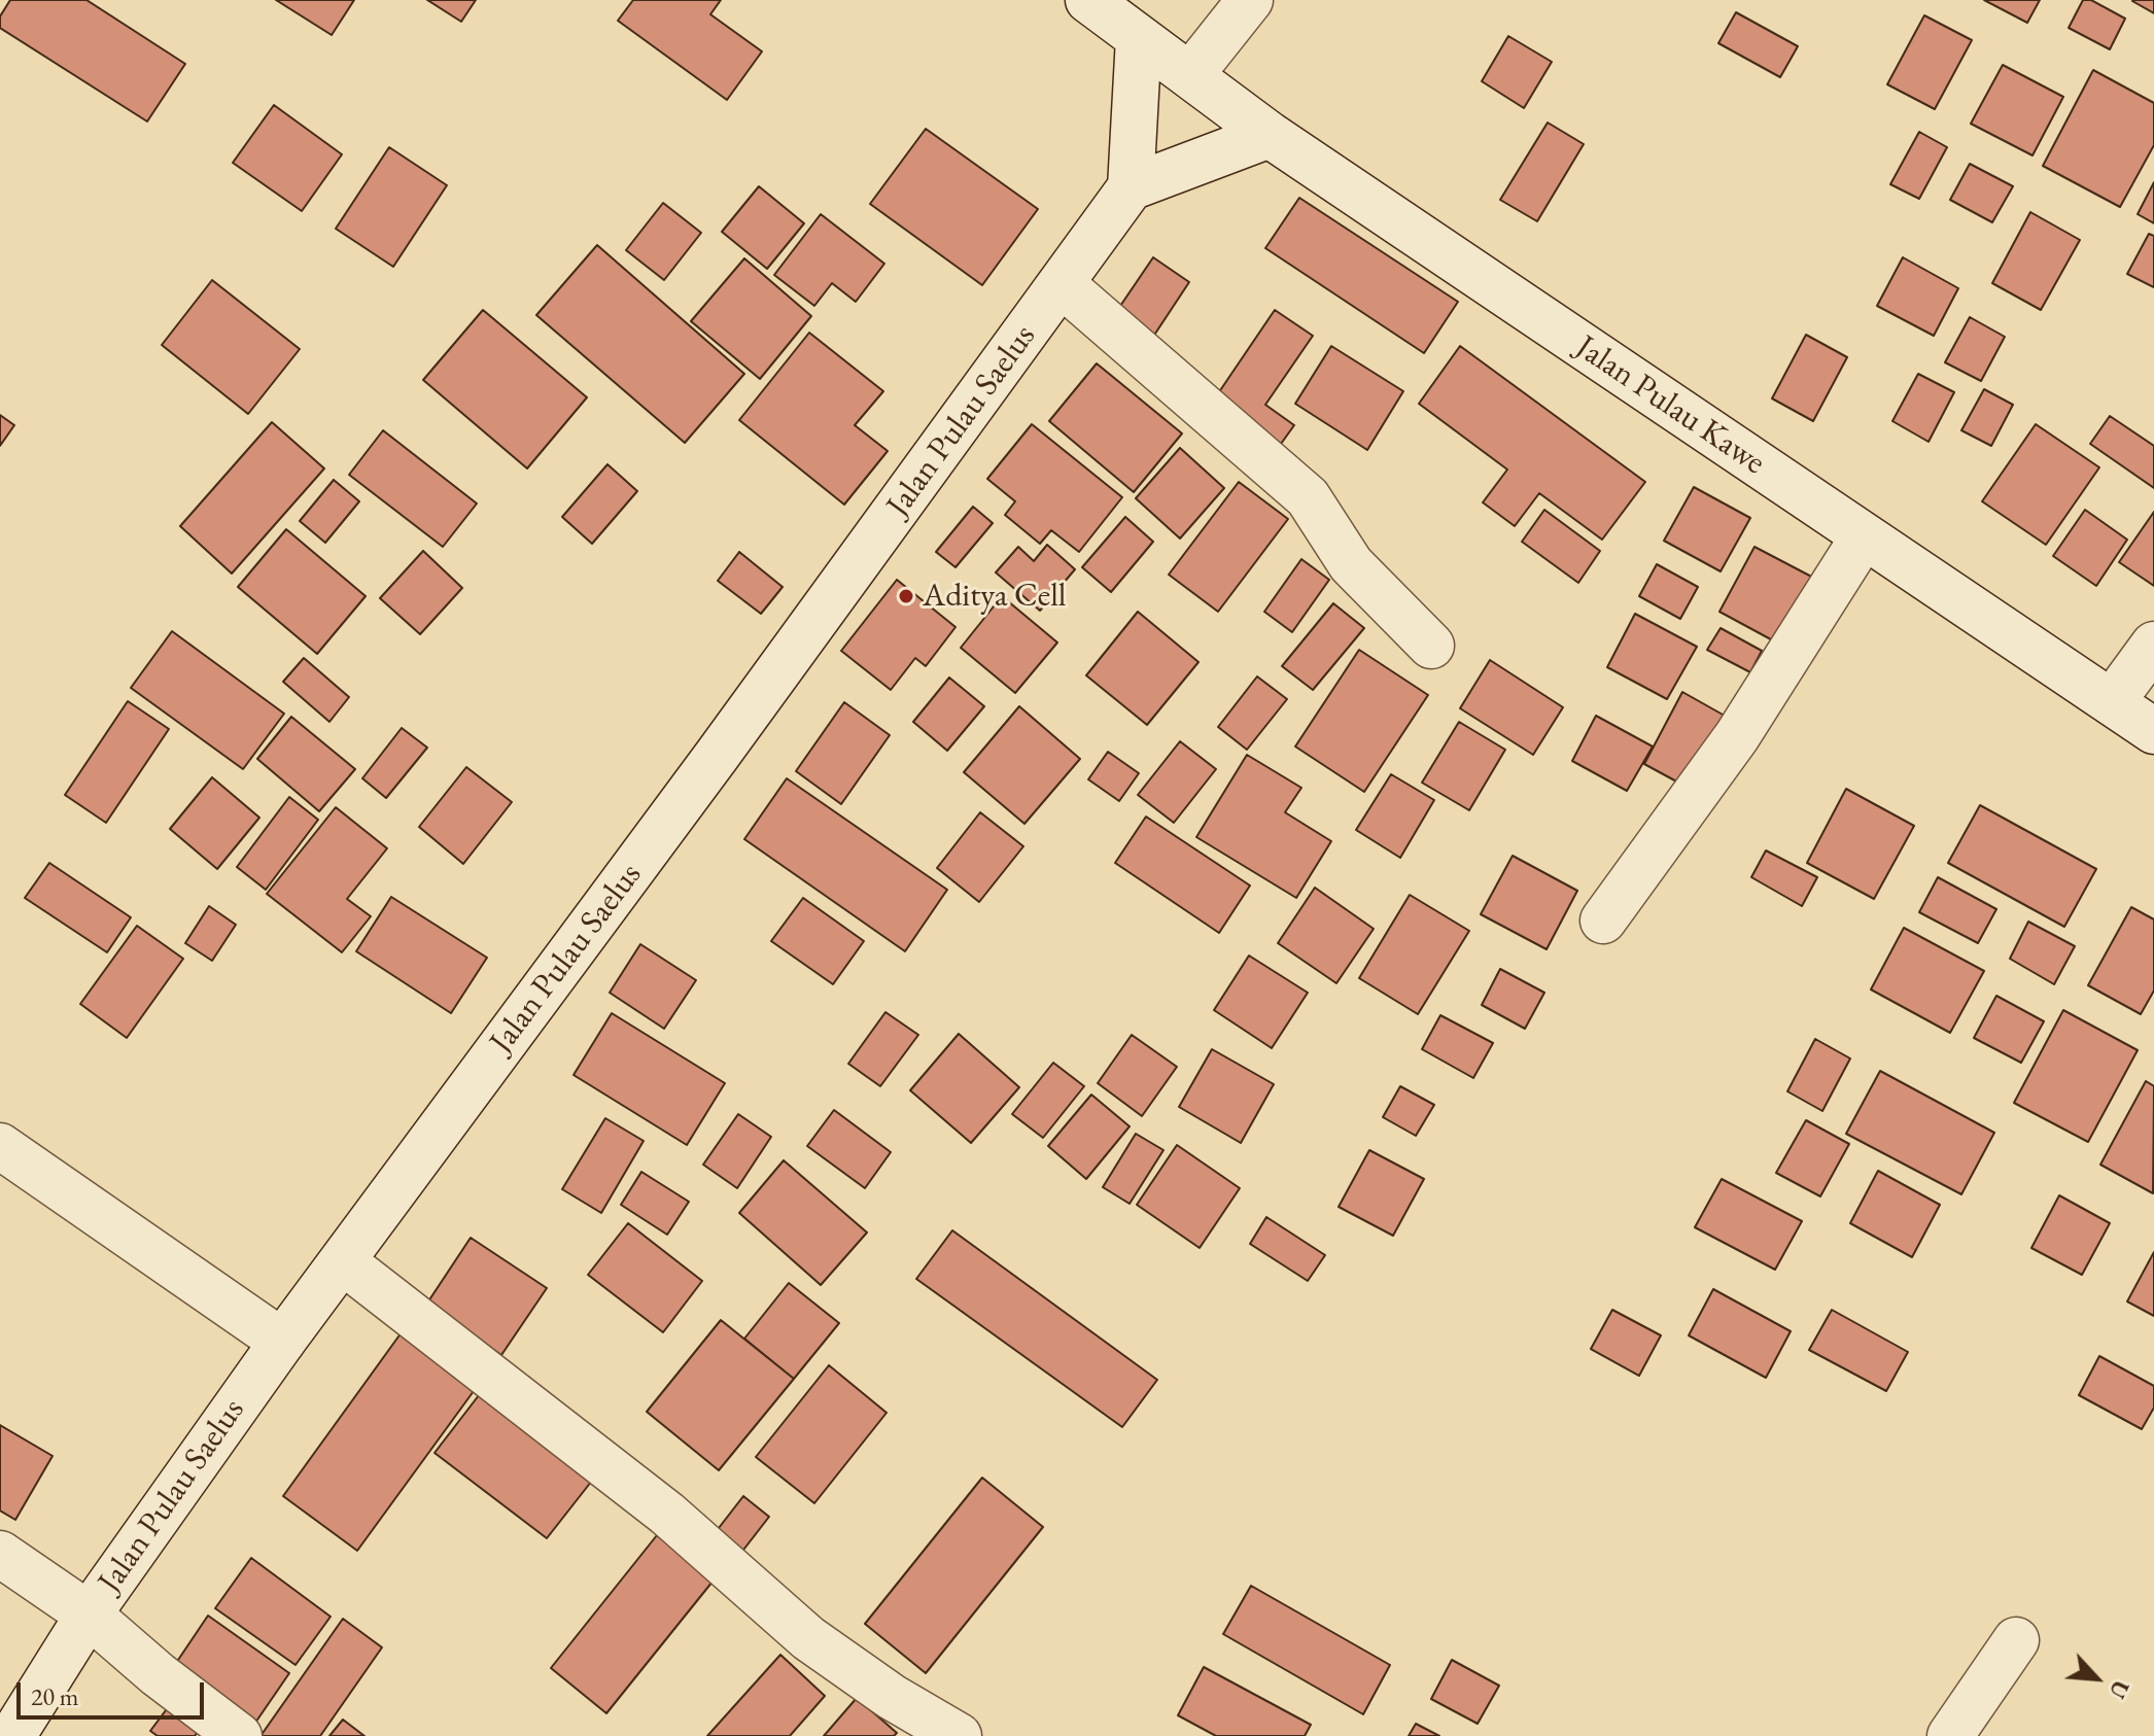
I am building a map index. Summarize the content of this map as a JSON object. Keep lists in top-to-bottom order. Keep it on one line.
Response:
{"streets":{"street":["Jalan Pulau Kawe","Jalan Pulau Saelus"]},"places":["Aditya Cell"],"scale_bar":"20 m","north":"bottom right"}
